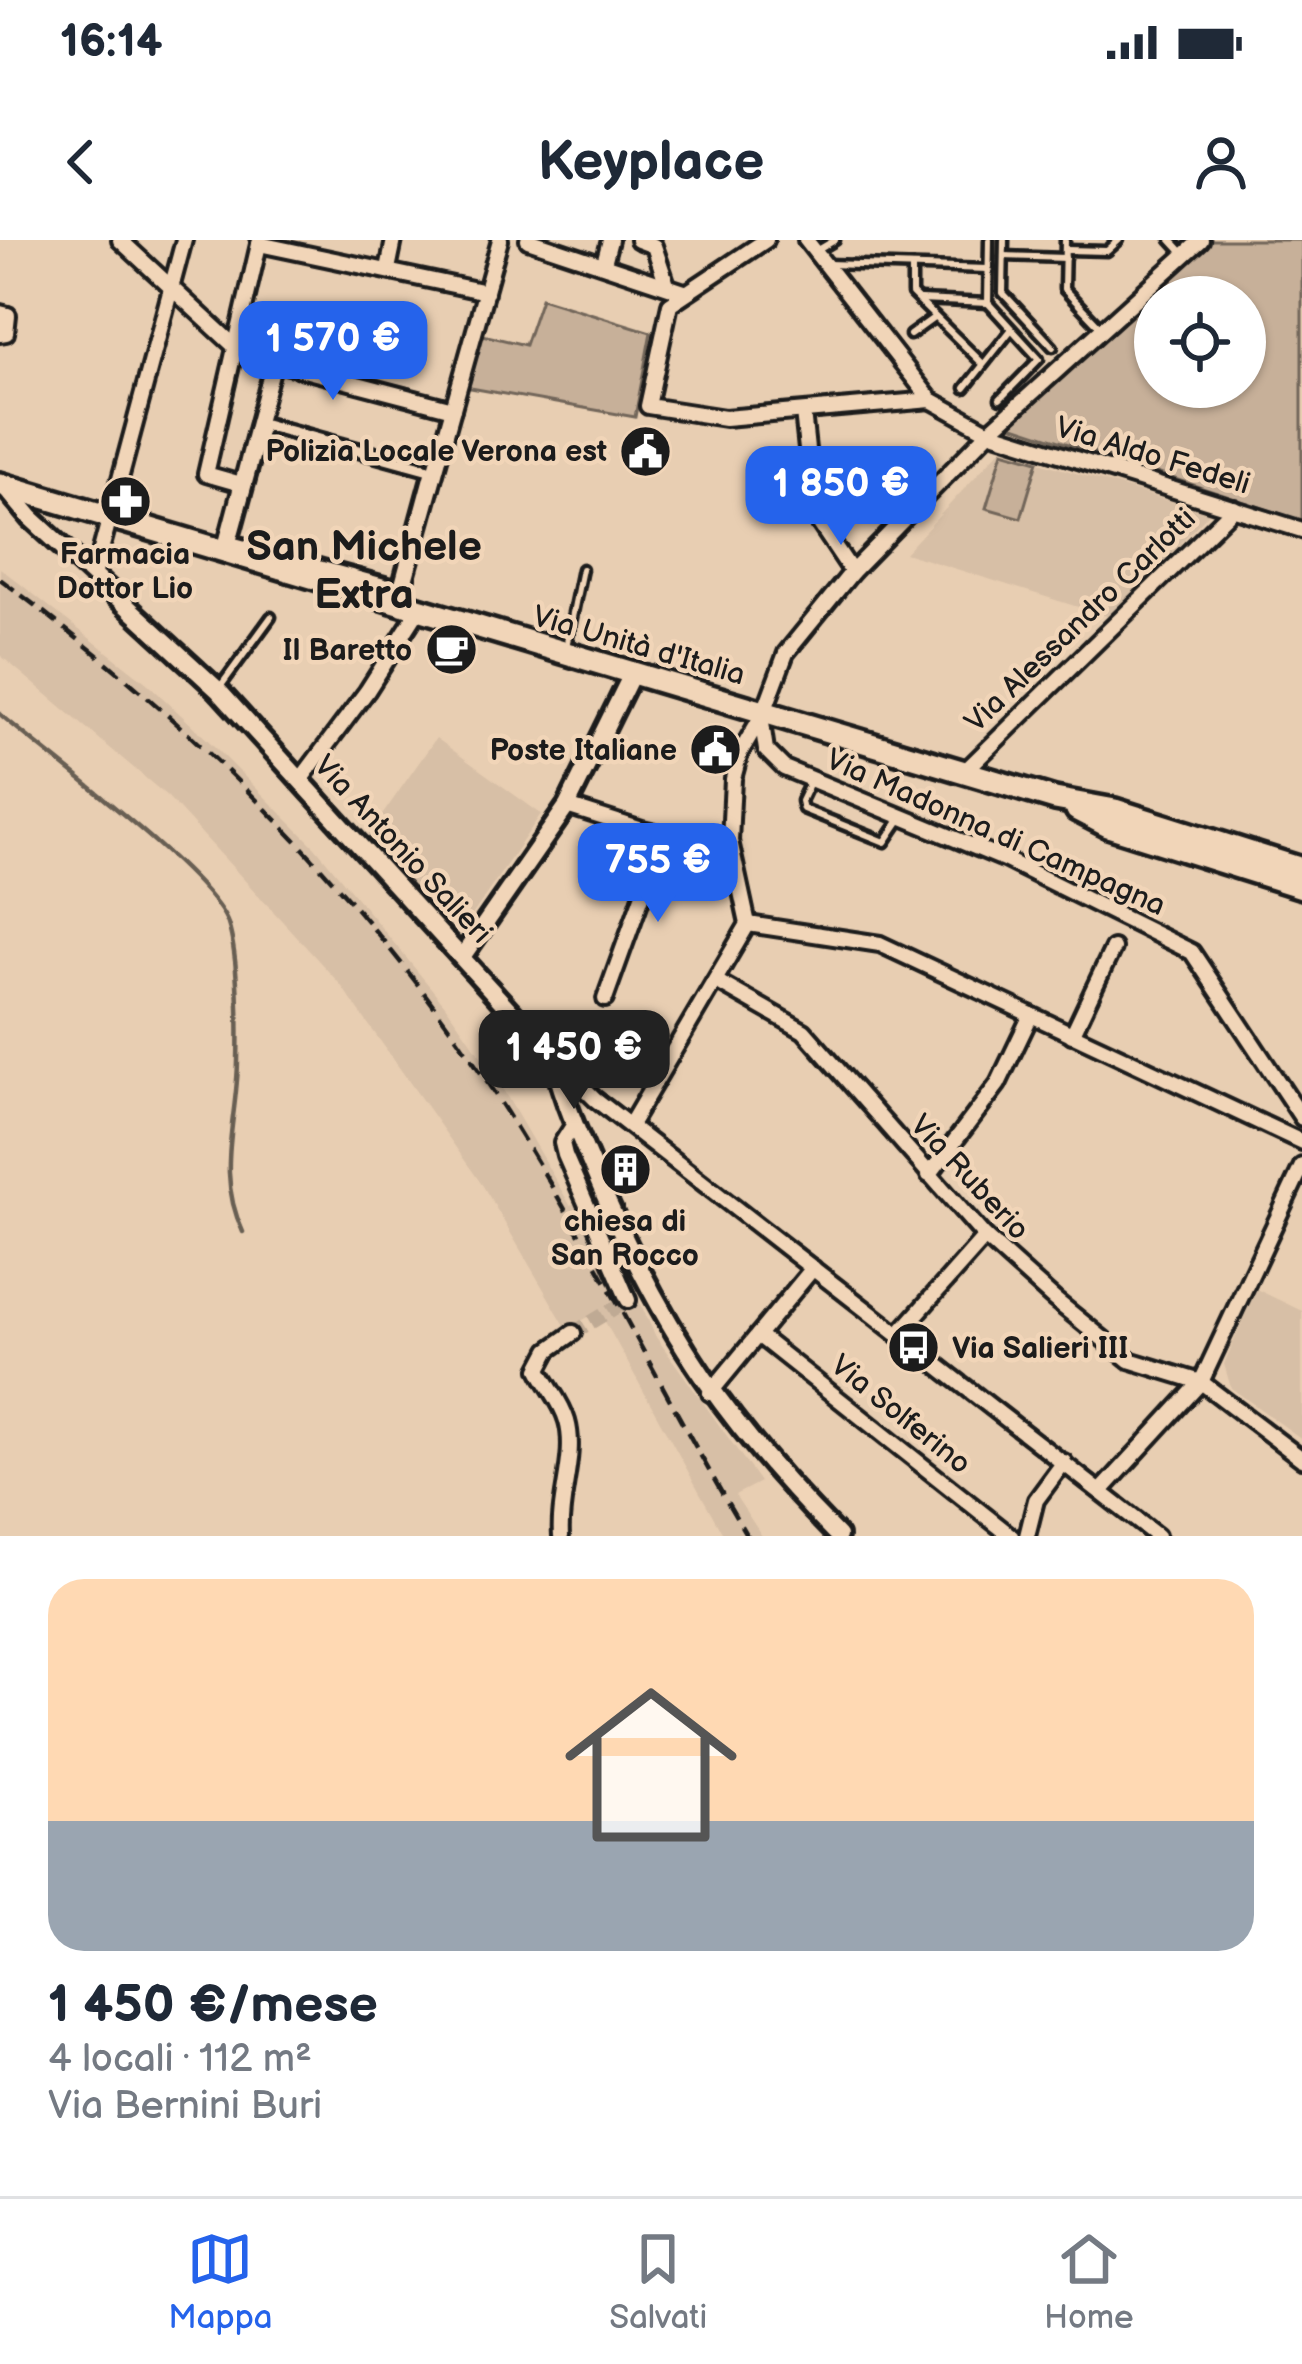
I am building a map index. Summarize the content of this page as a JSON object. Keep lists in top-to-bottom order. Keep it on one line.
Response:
{"streets":{"main road":["Via Unità d'Italia"],"street":["Via Aldo Fedeli","Via Alessandro Carlotti","Via Madonna di Campagna","Via Antonio Salieri","Via Ruberio","Via Solferino"]},"crossings":[["Via Aldo Fedeli","Via Alessandro Carlotti"],["Via Alessandro Carlotti","Via Unità d'Italia"],["Via Unità d'Italia","Via Antonio Salieri"]],"districts":["San Michele Extra"],"places":{"public building":["Polizia Locale Verona est","Poste Italiane"],"pharmacy":["Farmacia Dottor Lio"],"cafe":["Il Baretto"],"building":["chiesa di San Rocco"],"bus stop":["Via Salieri III"]},"page":{"status":"16:14","header":"Keyplace","price":["1 570 €","1 850 €","755 €","1 450 €"],"list":[{"name":"1 450 €/mese","note":"4 locali · 112 m² · Via Bernini Buri"}],"tabs":["Mappa","Salvati","Home"]}}
